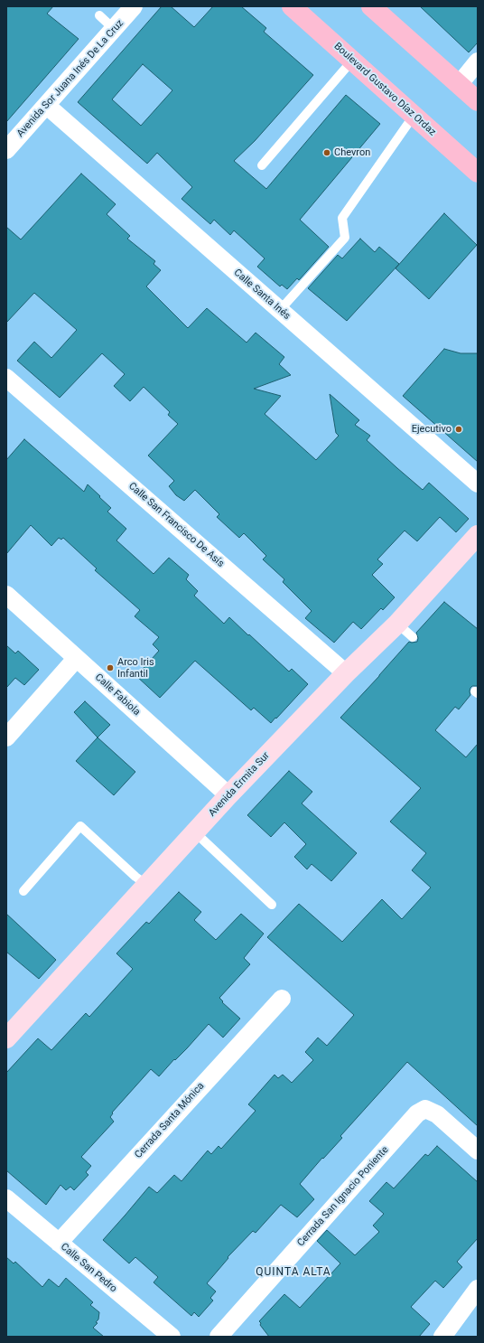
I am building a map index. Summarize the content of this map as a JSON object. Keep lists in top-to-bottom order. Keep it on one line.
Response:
{"streets":{"main road":["Boulevard Gustavo Díaz Ordaz","Avenida Ermita Sur"],"street":["Avenida Sor Juana Inés De La Cruz","Calle Santa Inés","Calle San Francisco De Asís","Calle Fabiola","Cerrada Santa Mónica","Cerrada San Ignacio Poniente","Calle San Pedro"]},"crossings":[["Avenida Sor Juana Inés De La Cruz","Calle Santa Inés"],["Calle San Francisco De Asís","Avenida Ermita Sur"],["Calle Fabiola","Avenida Ermita Sur"],["Cerrada Santa Mónica","Calle San Pedro"]],"districts":["QUINTA ALTA"],"places":["Chevron","Ejecutivo","Arco Iris Infantil"]}
